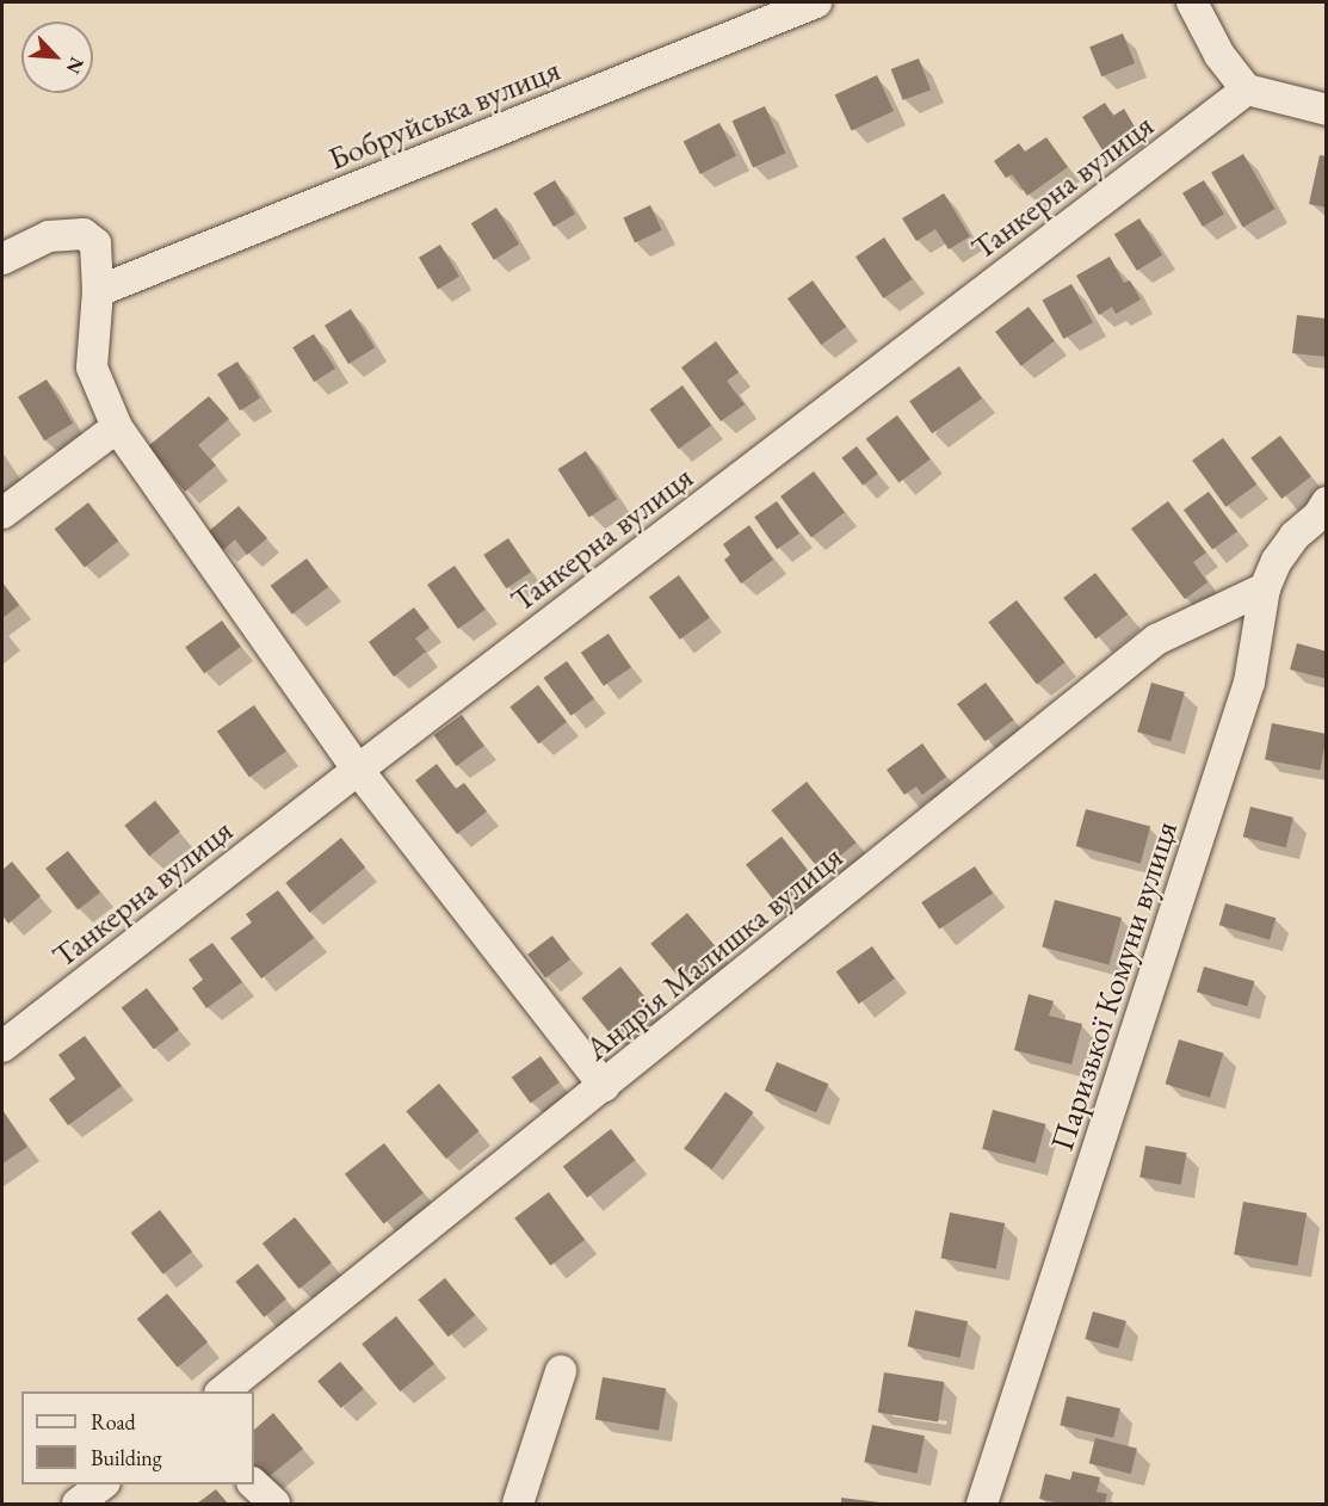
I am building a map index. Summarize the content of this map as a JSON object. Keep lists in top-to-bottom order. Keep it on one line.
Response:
{"streets":{"street":["Бобруйська вулиця","Танкерна вулиця","Андрія Малишка вулиця","Паризької Комуни вулиця"]},"crossings":[["Андрія Малишка вулиця","Паризької Комуни вулиця"]],"legend":["Road","Building"],"north":"bottom right"}
